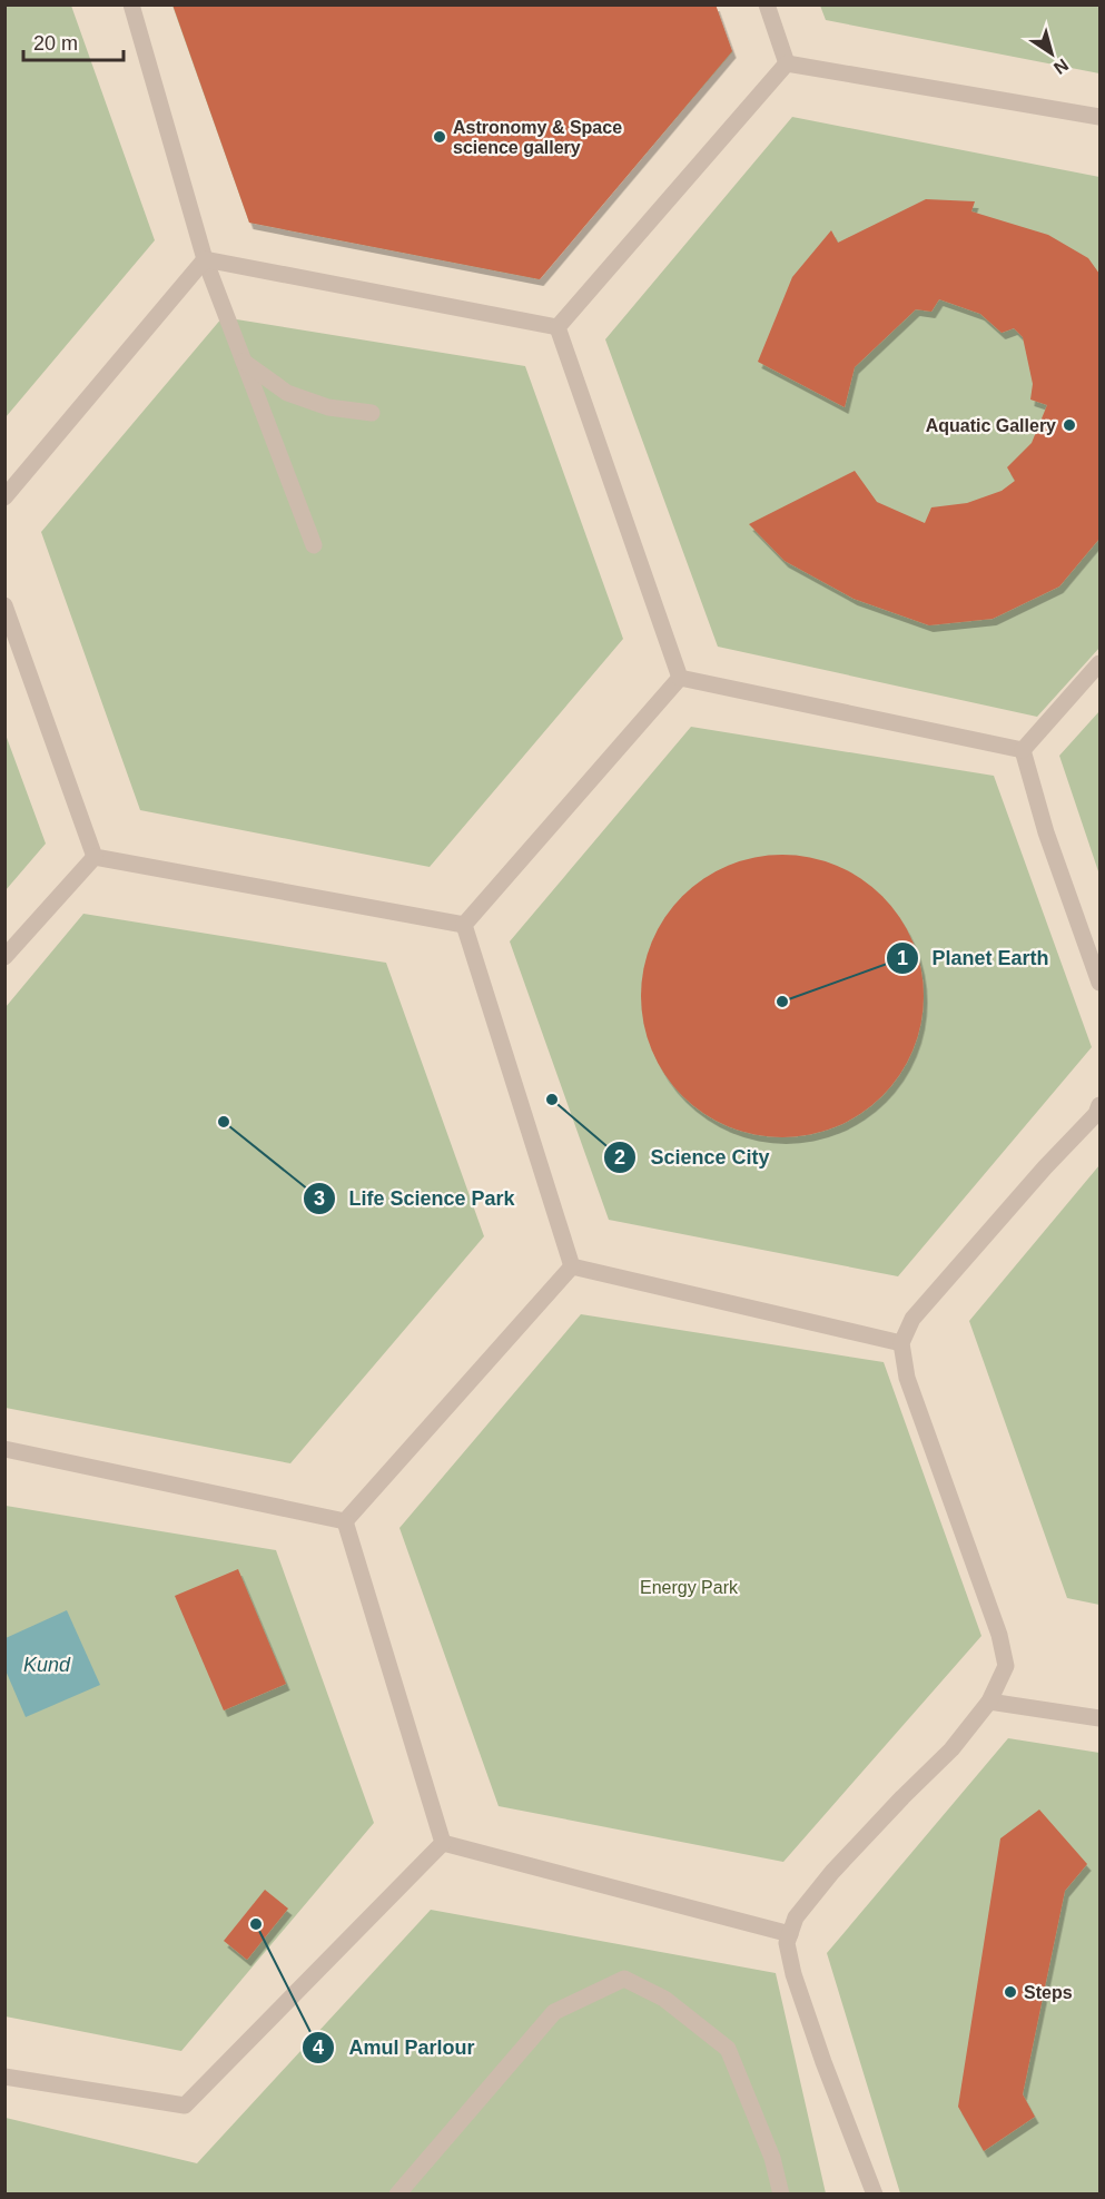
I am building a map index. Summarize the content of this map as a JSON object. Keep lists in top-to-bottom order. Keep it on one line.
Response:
{"water":["Kund"],"parks":["Energy Park"],"places":["Astronomy & Space science gallery","Aquatic Gallery","Planet Earth","Science City","Life Science Park","Amul Parlour","Steps"],"scale_bar":"20 m","north":"bottom right"}
